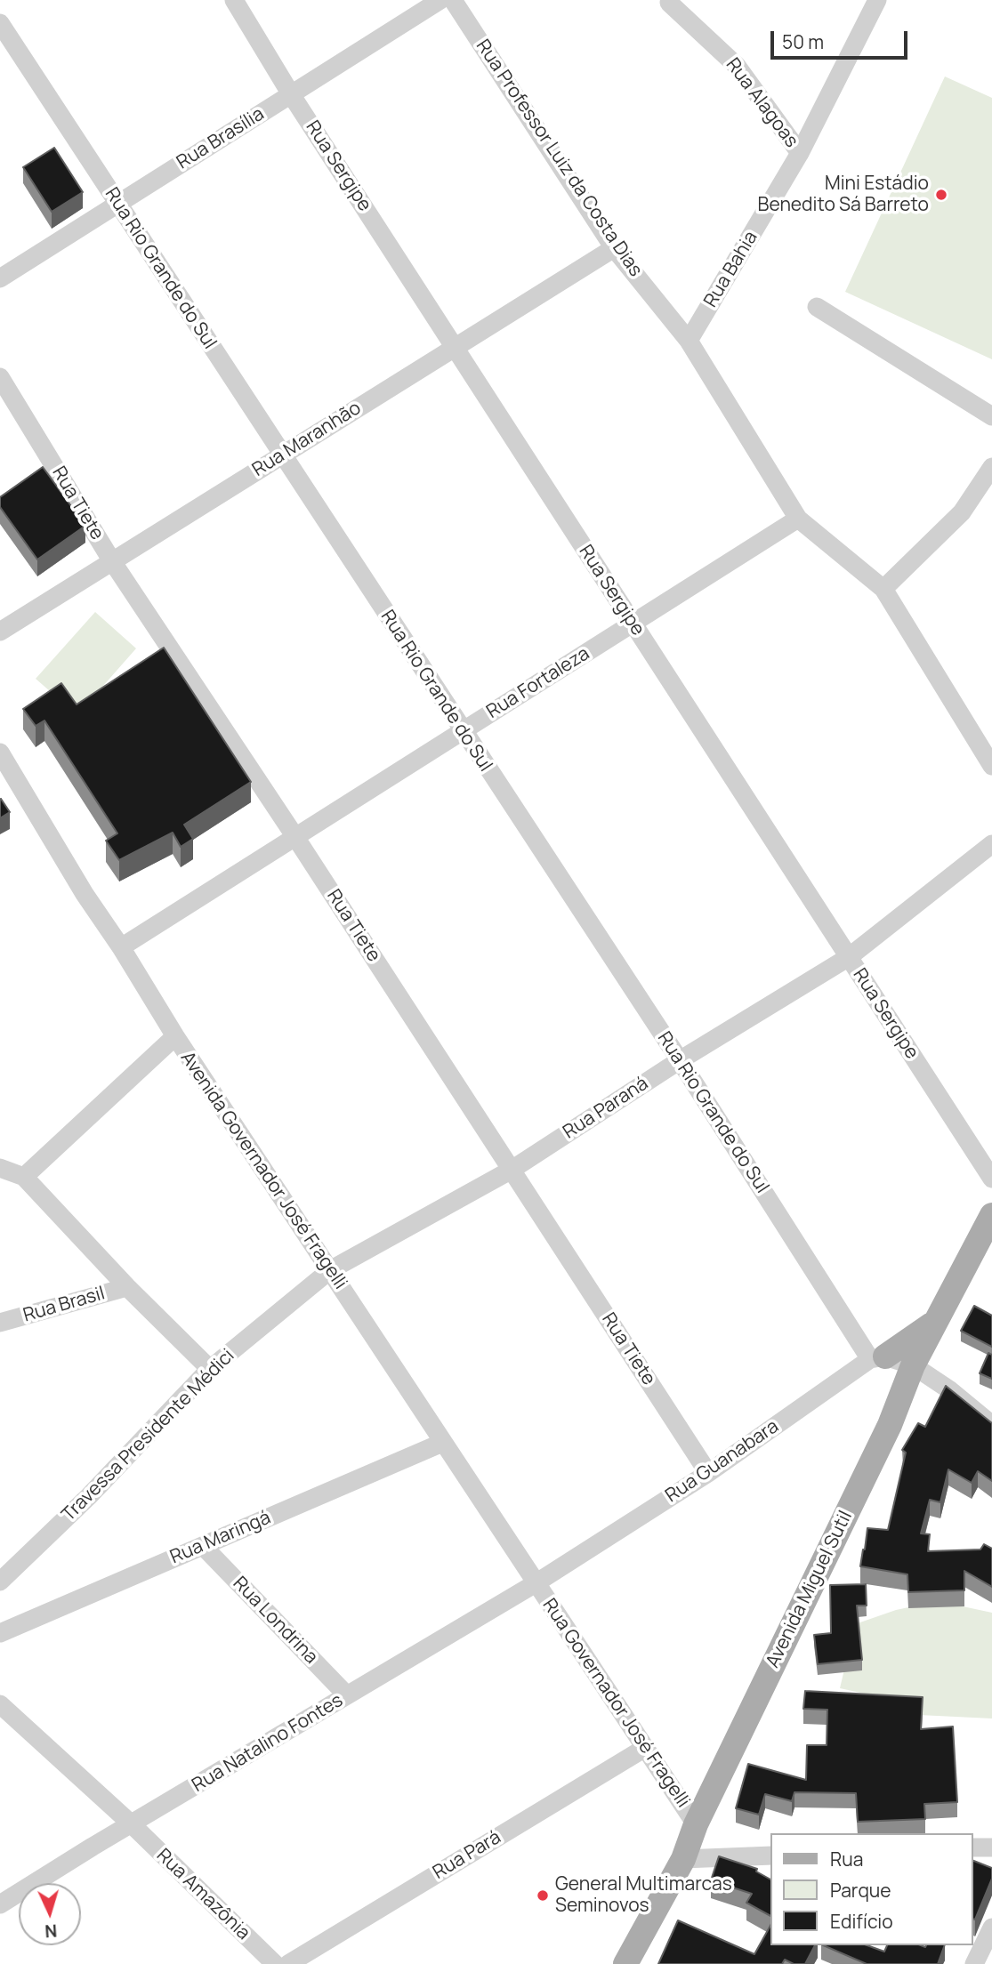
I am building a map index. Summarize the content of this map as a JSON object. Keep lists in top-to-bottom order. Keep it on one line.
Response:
{"streets":{"main road":["Avenida Miguel Sutil"],"street":["Rua Alagoas","Rua Brasília","Rua Professor Luiz da Costa Dias","Rua Sergipe","Rua Rio Grande do Sul","Rua Bahia","Rua Maranhão","Rua Tiete","Rua Fortaleza","Rua Paraná","Avenida Governador José Fragelli","Rua Brasil","Travessa Presidente Médici","Rua Guanabara","Rua Maringá","Rua Londrina","Rua Governador José Fragelli","Rua Natalino Fontes","Rua Pará","Rua Amazônia"]},"crossings":[["Rua Alagoas","Rua Bahia"],["Rua Brasília","Rua Sergipe"],["Rua Brasília","Rua Rio Grande do Sul"],["Rua Professor Luiz da Costa Dias","Rua Bahia"],["Rua Professor Luiz da Costa Dias","Rua Maranhão"],["Rua Professor Luiz da Costa Dias","Rua Fortaleza"],["Rua Sergipe","Rua Maranhão"],["Rua Sergipe","Rua Fortaleza"],["Rua Sergipe","Rua Paraná"],["Rua Rio Grande do Sul","Rua Maranhão"],["Rua Rio Grande do Sul","Rua Fortaleza"],["Rua Rio Grande do Sul","Rua Paraná"],["Rua Rio Grande do Sul","Rua Guanabara"],["Rua Maranhão","Rua Tiete"],["Rua Tiete","Rua Fortaleza"],["Rua Tiete","Rua Paraná"],["Rua Tiete","Rua Guanabara"],["Rua Fortaleza","Avenida Governador José Fragelli"],["Rua Paraná","Avenida Governador José Fragelli"],["Rua Paraná","Travessa Presidente Médici"],["Avenida Governador José Fragelli","Travessa Presidente Médici"],["Avenida Governador José Fragelli","Rua Guanabara"],["Avenida Governador José Fragelli","Rua Maringá"],["Avenida Governador José Fragelli","Rua Governador José Fragelli"],["Avenida Governador José Fragelli","Rua Natalino Fontes"],["Rua Guanabara","Rua Governador José Fragelli"],["Rua Guanabara","Rua Natalino Fontes"],["Rua Maringá","Rua Londrina"],["Avenida Miguel Sutil","Rua Governador José Fragelli"],["Rua Londrina","Rua Natalino Fontes"],["Rua Governador José Fragelli","Rua Natalino Fontes"],["Rua Governador José Fragelli","Rua Pará"],["Rua Natalino Fontes","Rua Amazônia"]],"places":["Mini Estádio Benedito Sá Barreto","General Multimarcas Seminovos"],"legend":["Rua","Parque","Edifício"],"scale_bar":"50 m","north":"bottom"}
